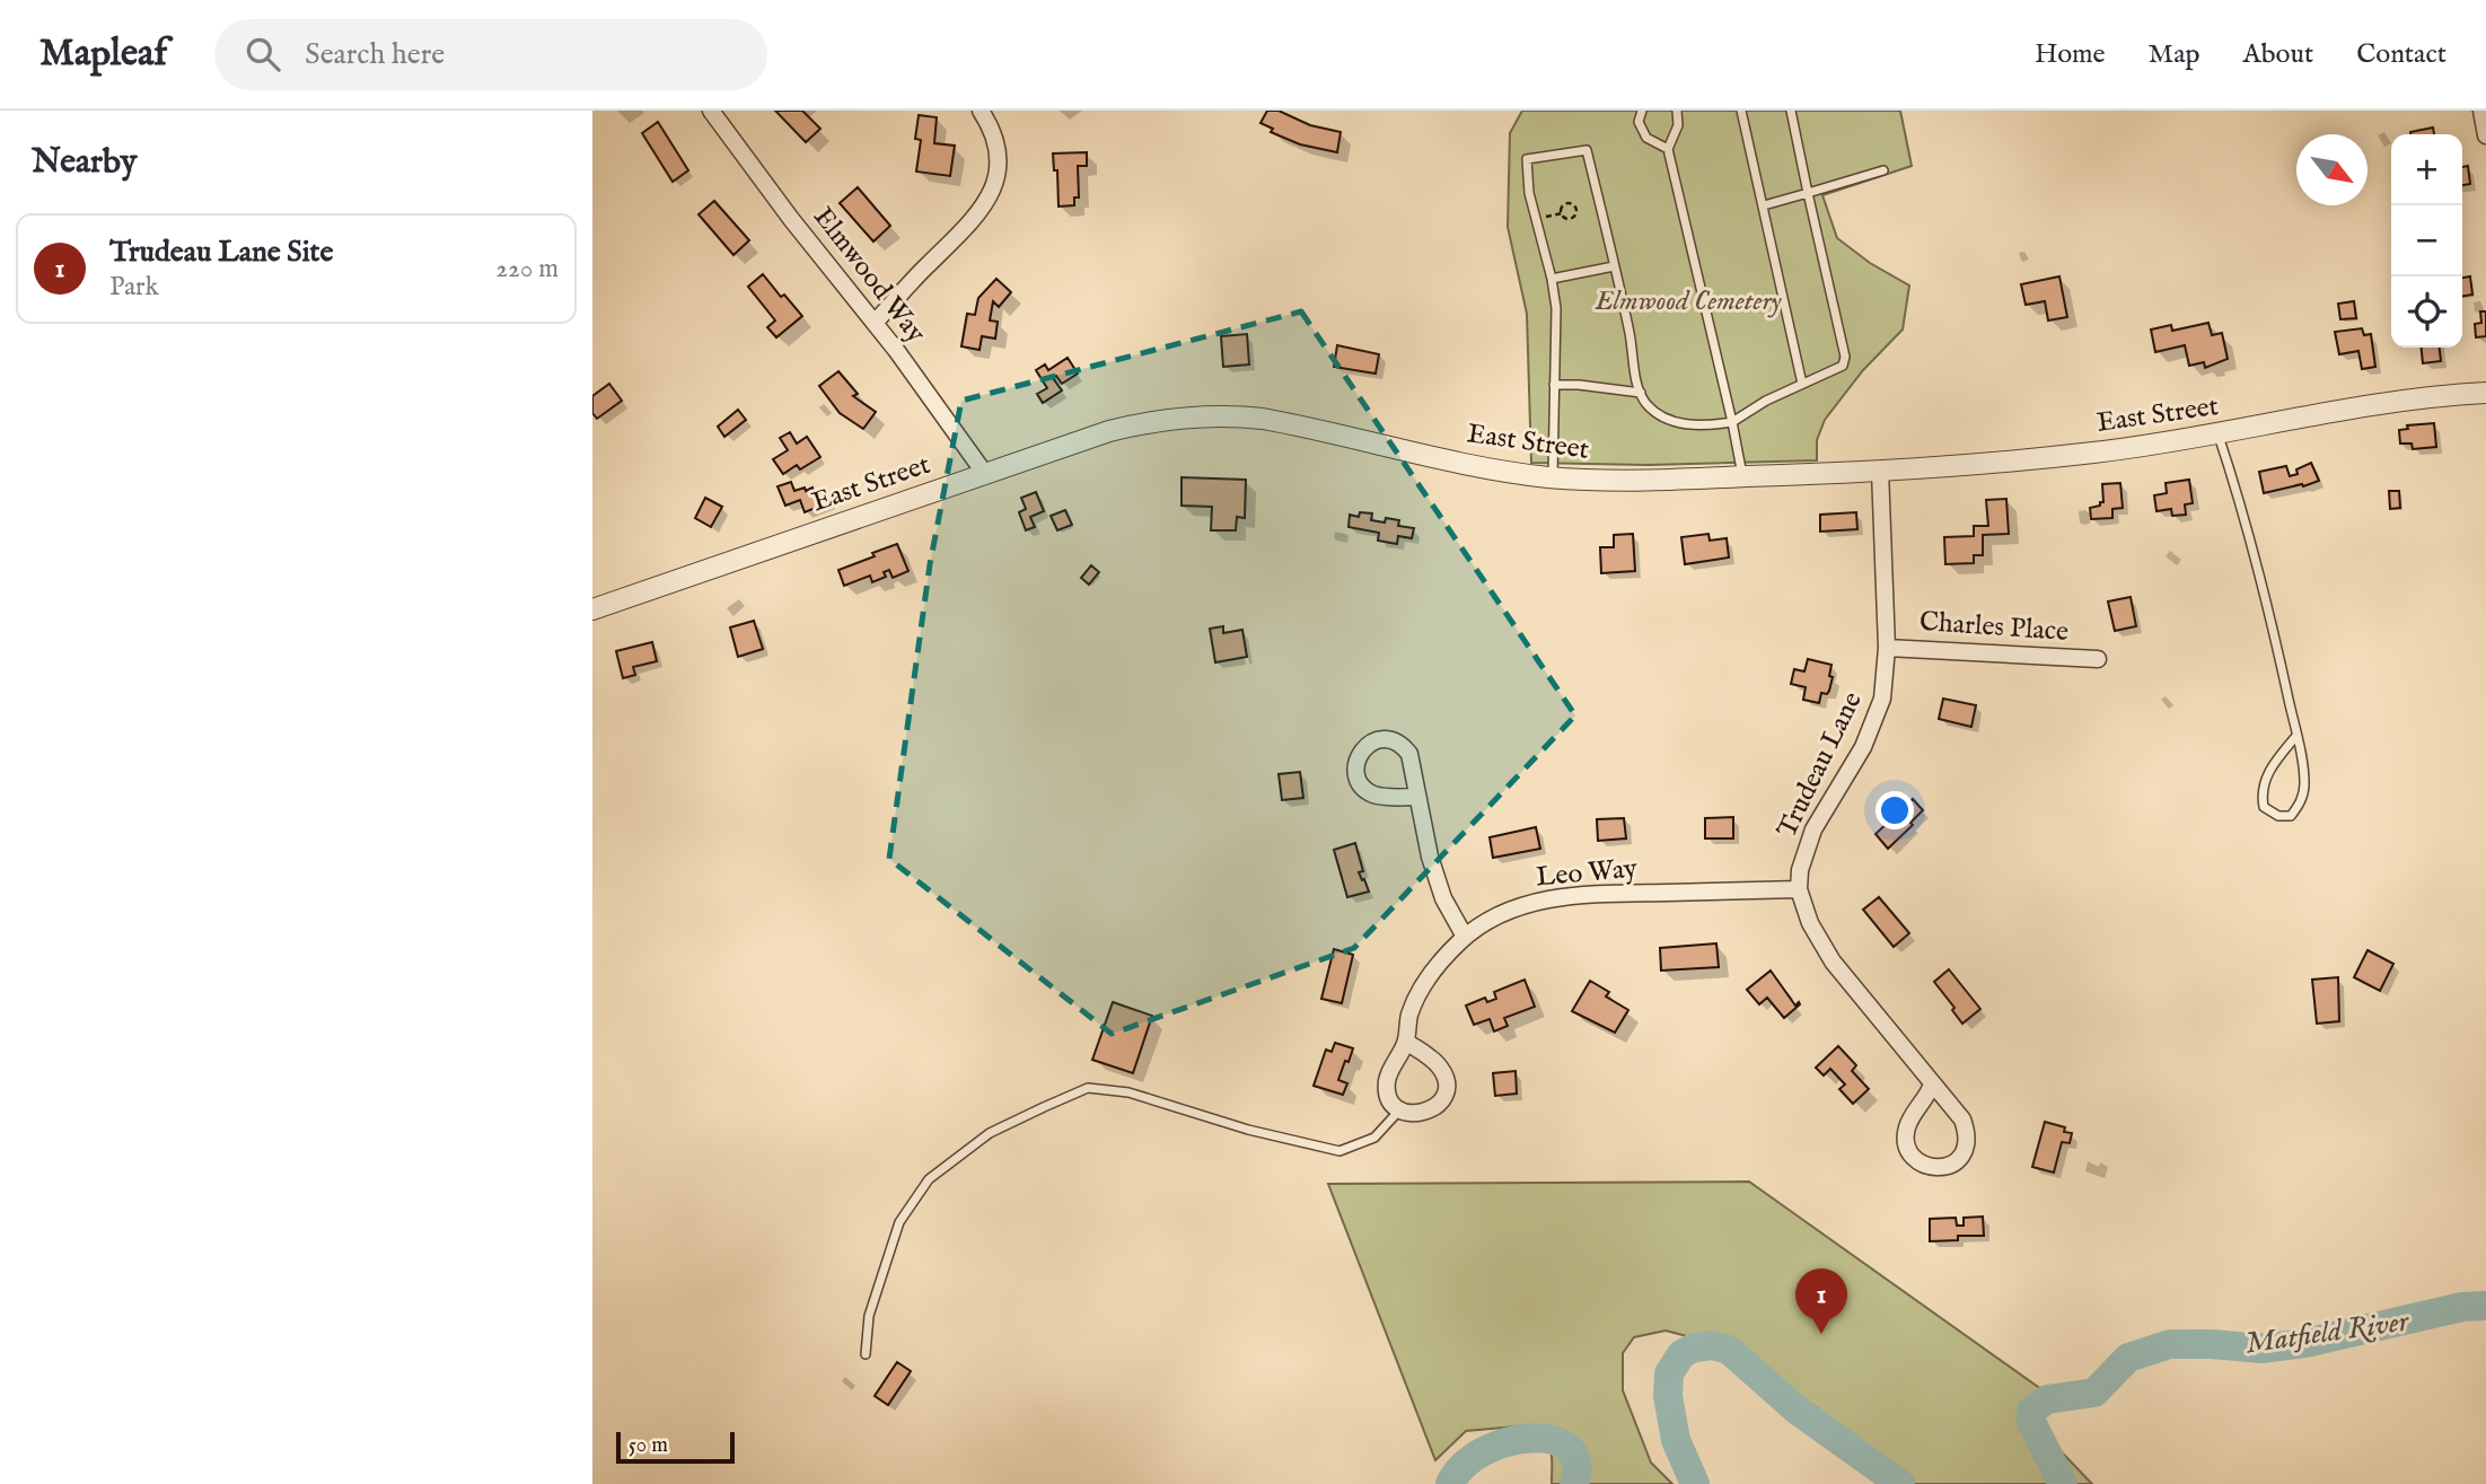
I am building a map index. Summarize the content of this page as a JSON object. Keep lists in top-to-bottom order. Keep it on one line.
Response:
{"streets":{"street":["Elmwood Way","East Street","Charles Place","Trudeau Lane","Leo Way"]},"crossings":[["Elmwood Way","East Street"],["East Street","Trudeau Lane"],["Charles Place","Trudeau Lane"],["Trudeau Lane","Leo Way"]],"water":["Matfield River"],"parks":["Elmwood Cemetery"],"scale_bar":"50 m","north":"bottom right","page":{"header":"Mapleaf","search":"Search here","nav":["Home","Map","About","Contact"],"heading":"Nearby","map_buttons":["+","−"],"list":[{"mark":"1","name":"Trudeau Lane Site","note":"Park","value":"220 m"}],"pins":"1","scale":"50 m"}}
